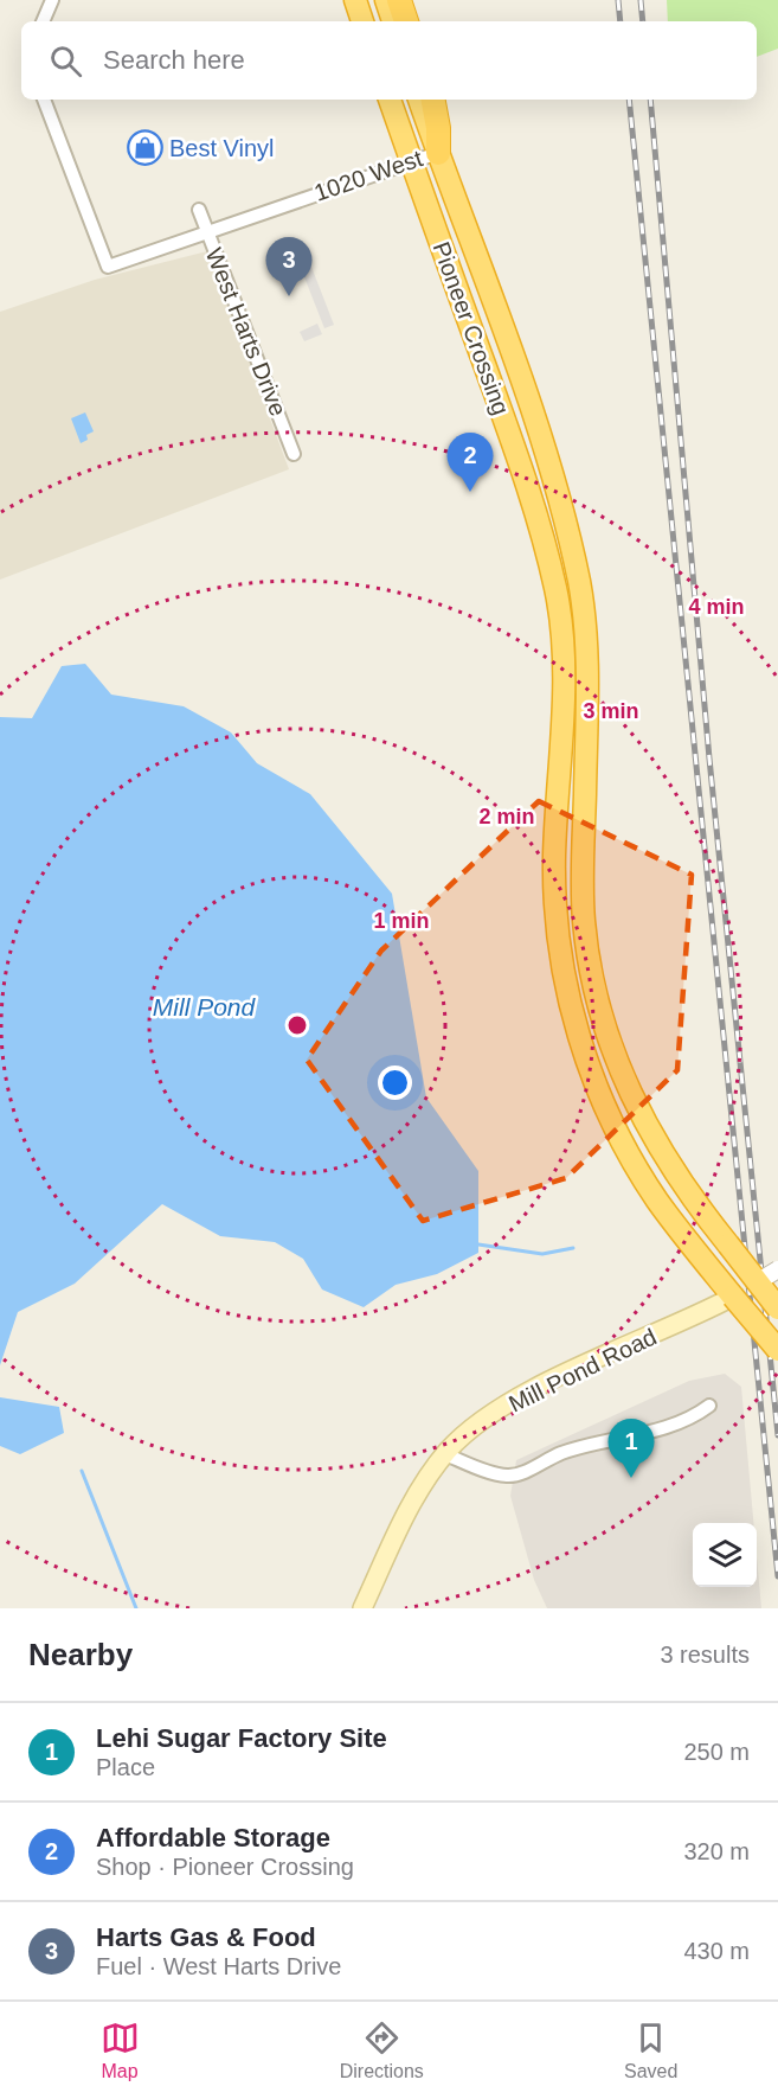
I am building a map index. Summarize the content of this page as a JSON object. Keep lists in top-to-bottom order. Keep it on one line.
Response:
{"streets":{"highway":["Pioneer Crossing"],"main road":["Mill Pond Road"],"street":["1020 West","West Harts Drive"]},"crossings":[["1020 West","Pioneer Crossing"],["1020 West","West Harts Drive"],["Pioneer Crossing","Mill Pond Road"]],"water":["Mill Pond"],"places":{"shop":["Best Vinyl"]},"page":{"search":"Search here","pins":["3","2","1"],"heading":["Nearby","3 results"],"list":[{"mark":"1","name":"Lehi Sugar Factory Site","note":"Place","value":"250 m"},{"mark":"2","name":"Affordable Storage","note":"Shop · Pioneer Crossing","value":"320 m"},{"mark":"3","name":"Harts Gas & Food","note":"Fuel · West Harts Drive","value":"430 m"}],"nav":["Map","Directions","Saved"]},"rings":["4 min","3 min","2 min","1 min"]}
